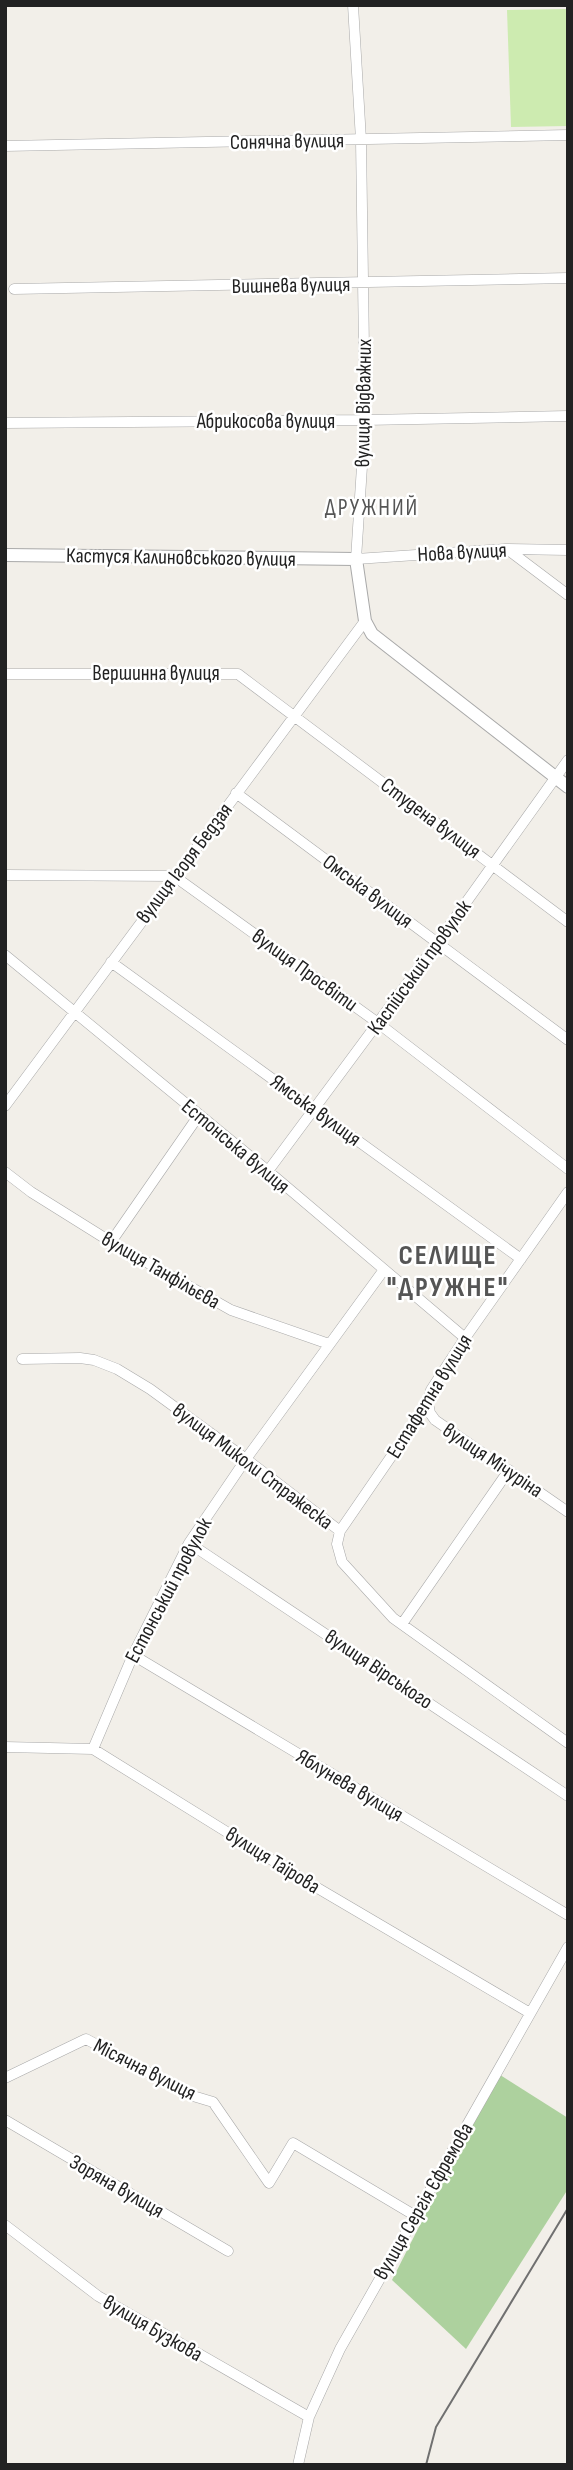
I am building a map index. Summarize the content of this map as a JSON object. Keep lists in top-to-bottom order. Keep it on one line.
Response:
{"streets":{"street":["Сонячна вулиця","Вишнева вулиця","вулиця Відважних","Абрикосова вулиця","Нова вулиця","Кастуся Калиновського вулиця","Вершинна вулиця","Студена вулиця","вулиця Ігоря Бедзая","Омська вулиця","Каспійський провулок","вулиця Просвіти","Ямська вулиця","Естонська вулиця","вулиця Танфільєва","Естафетна вулиця","вулиця Мічуріна","вулиця Миколи Стражеска","Естонський провулок","вулиця Вірського","Яблунева вулиця","вулиця Таїрова","Місячна вулиця","Зоряна вулиця","вулиця Сергія Єфремова","вулиця Бузкова"]},"crossings":[["Сонячна вулиця","вулиця Відважних"],["Вишнева вулиця","вулиця Відважних"],["вулиця Відважних","Абрикосова вулиця"],["вулиця Відважних","Нова вулиця"],["вулиця Відважних","Кастуся Калиновського вулиця"],["вулиця Відважних","вулиця Ігоря Бедзая"],["Нова вулиця","Кастуся Калиновського вулиця"],["Вершинна вулиця","Студена вулиця"],["Вершинна вулиця","вулиця Ігоря Бедзая"],["Студена вулиця","вулиця Ігоря Бедзая"],["Студена вулиця","Каспійський провулок"],["вулиця Ігоря Бедзая","Омська вулиця"],["вулиця Ігоря Бедзая","вулиця Просвіти"],["вулиця Ігоря Бедзая","Ямська вулиця"],["вулиця Ігоря Бедзая","Естонська вулиця"],["Омська вулиця","Каспійський провулок"],["Каспійський провулок","вулиця Просвіти"],["Каспійський провулок","Ямська вулиця"],["Каспійський провулок","Естонська вулиця"],["Ямська вулиця","Естафетна вулиця"],["Естонська вулиця","Естафетна вулиця"],["Естонська вулиця","Естонський провулок"],["вулиця Танфільєва","Естонський провулок"],["Естафетна вулиця","вулиця Мічуріна"],["Естафетна вулиця","вулиця Миколи Стражеска"],["вулиця Миколи Стражеска","Естонський провулок"],["Естонський провулок","вулиця Вірського"],["Естонський провулок","Яблунева вулиця"],["Естонський провулок","вулиця Таїрова"],["вулиця Таїрова","вулиця Сергія Єфремова"],["Місячна вулиця","вулиця Сергія Єфремова"],["вулиця Сергія Єфремова","вулиця Бузкова"]],"districts":["ДРУЖНИЙ","СЕЛИЩЕ \"ДРУЖНЕ\""]}
